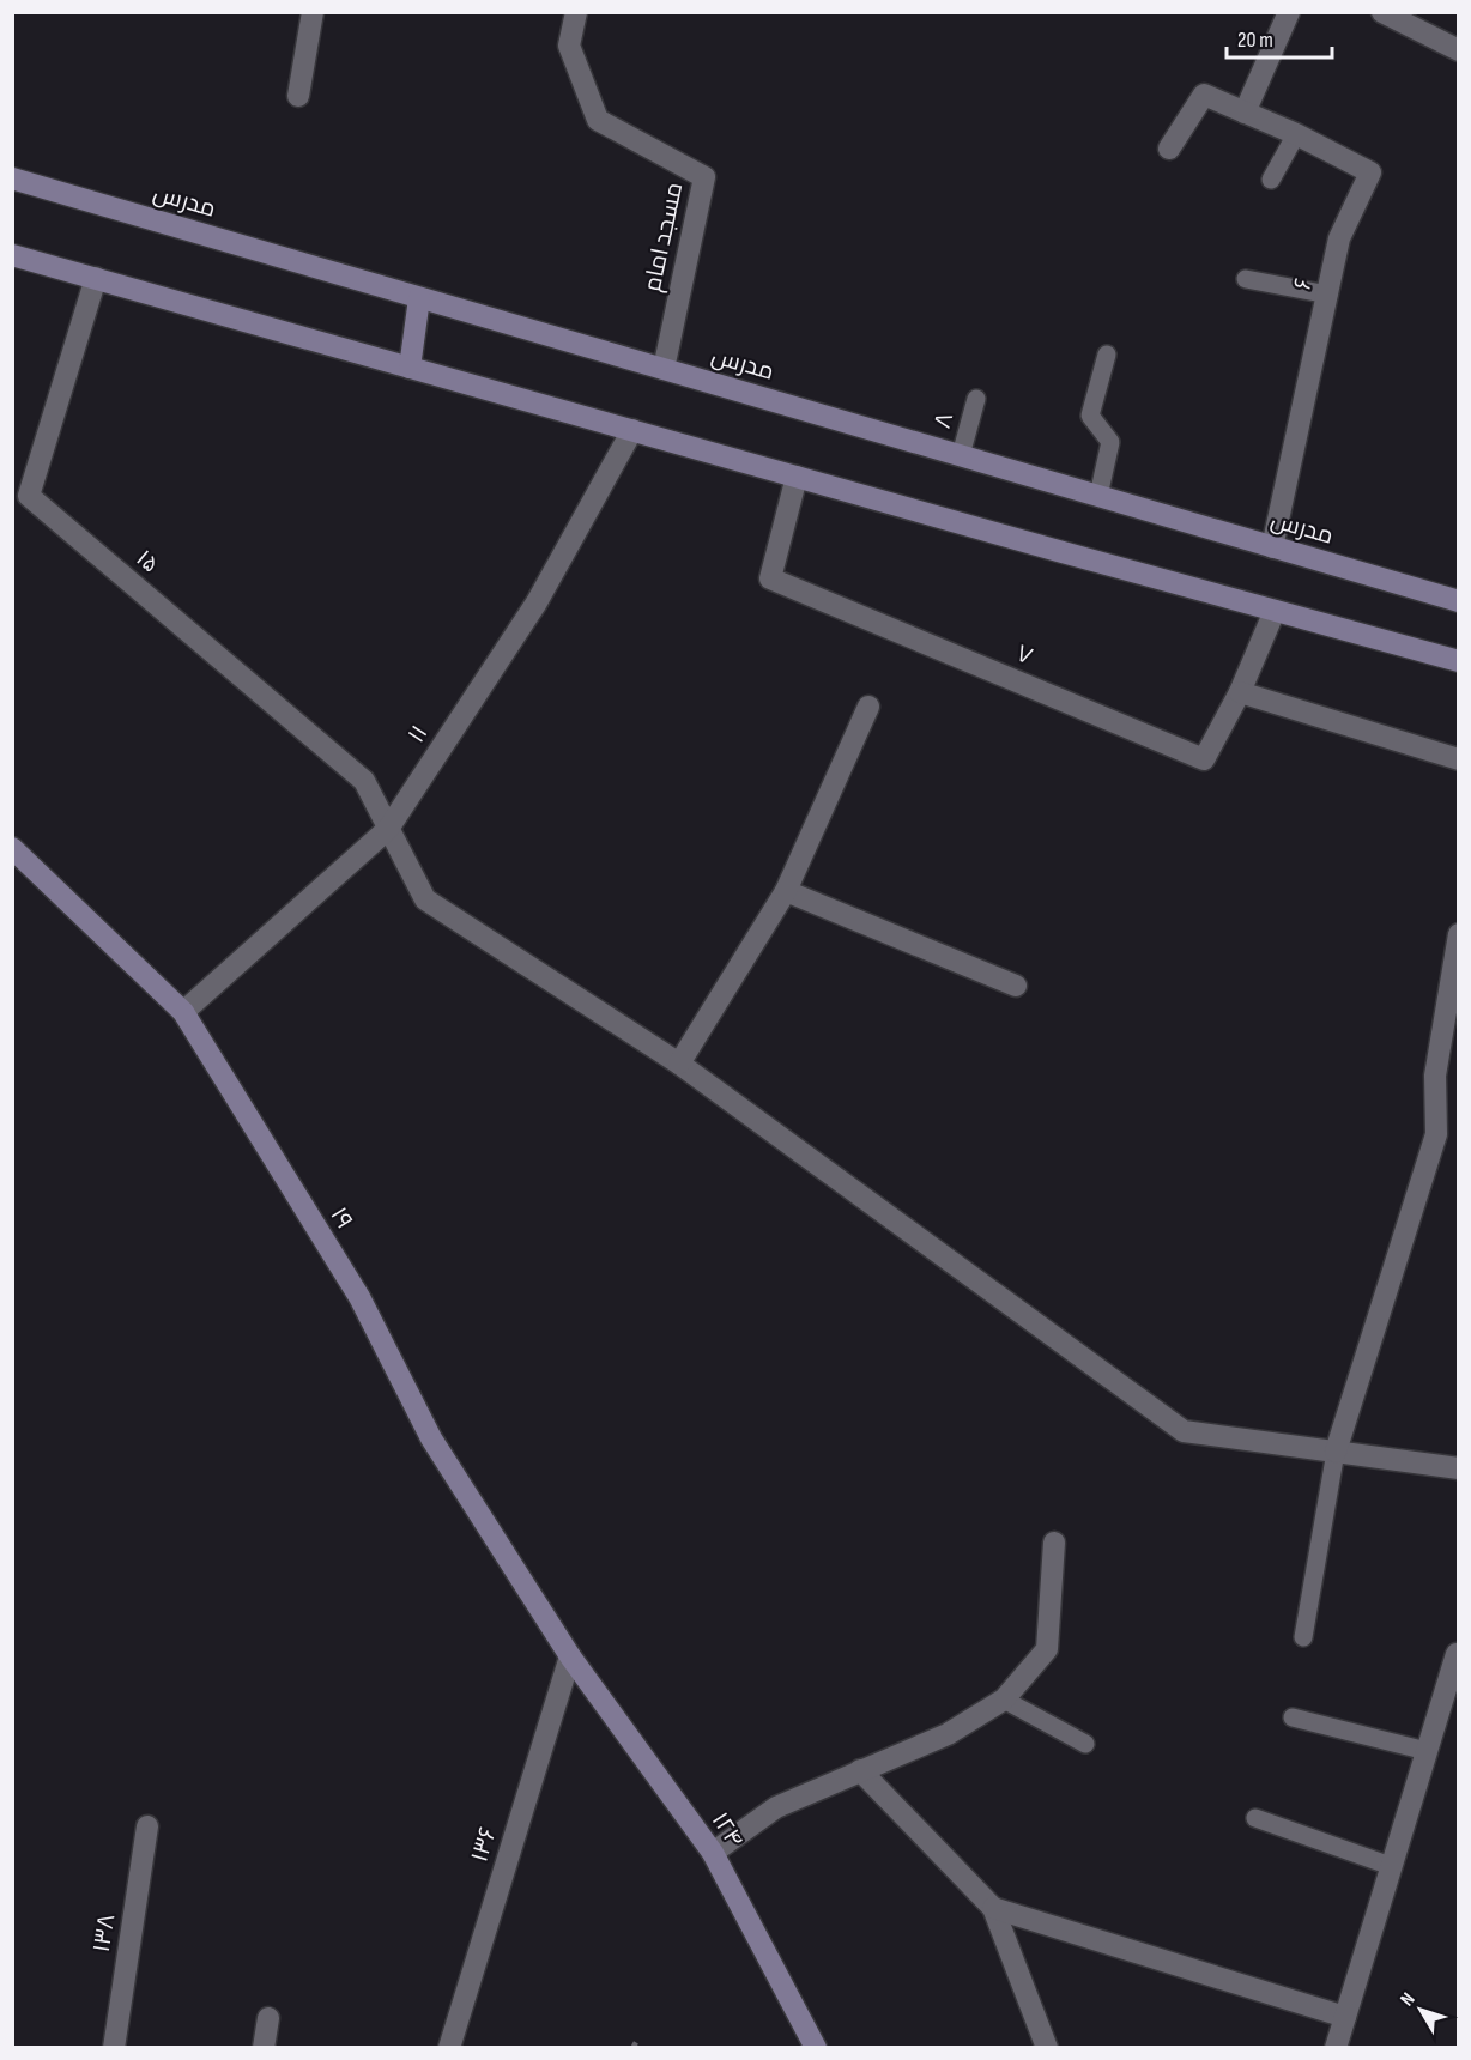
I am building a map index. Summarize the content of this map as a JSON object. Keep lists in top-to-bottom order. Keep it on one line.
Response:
{"streets":{"main road":["مدرس","۱۹","۱۲۴"],"street":["مسجد امام","۶","۱۵","۷","۱۱","۱۳۶","۱۳۸"],"lane":["۸"]},"crossings":[["مدرس","مسجد امام"],["مدرس","۶"],["مدرس","۸"],["۱۵","۱۱"],["۱۱","۱۹"],["۱۹","۱۲۴"],["۱۹","۱۳۶"],["۱۲۴","۱۳۶"]],"scale_bar":"20 m","north":"top left"}
